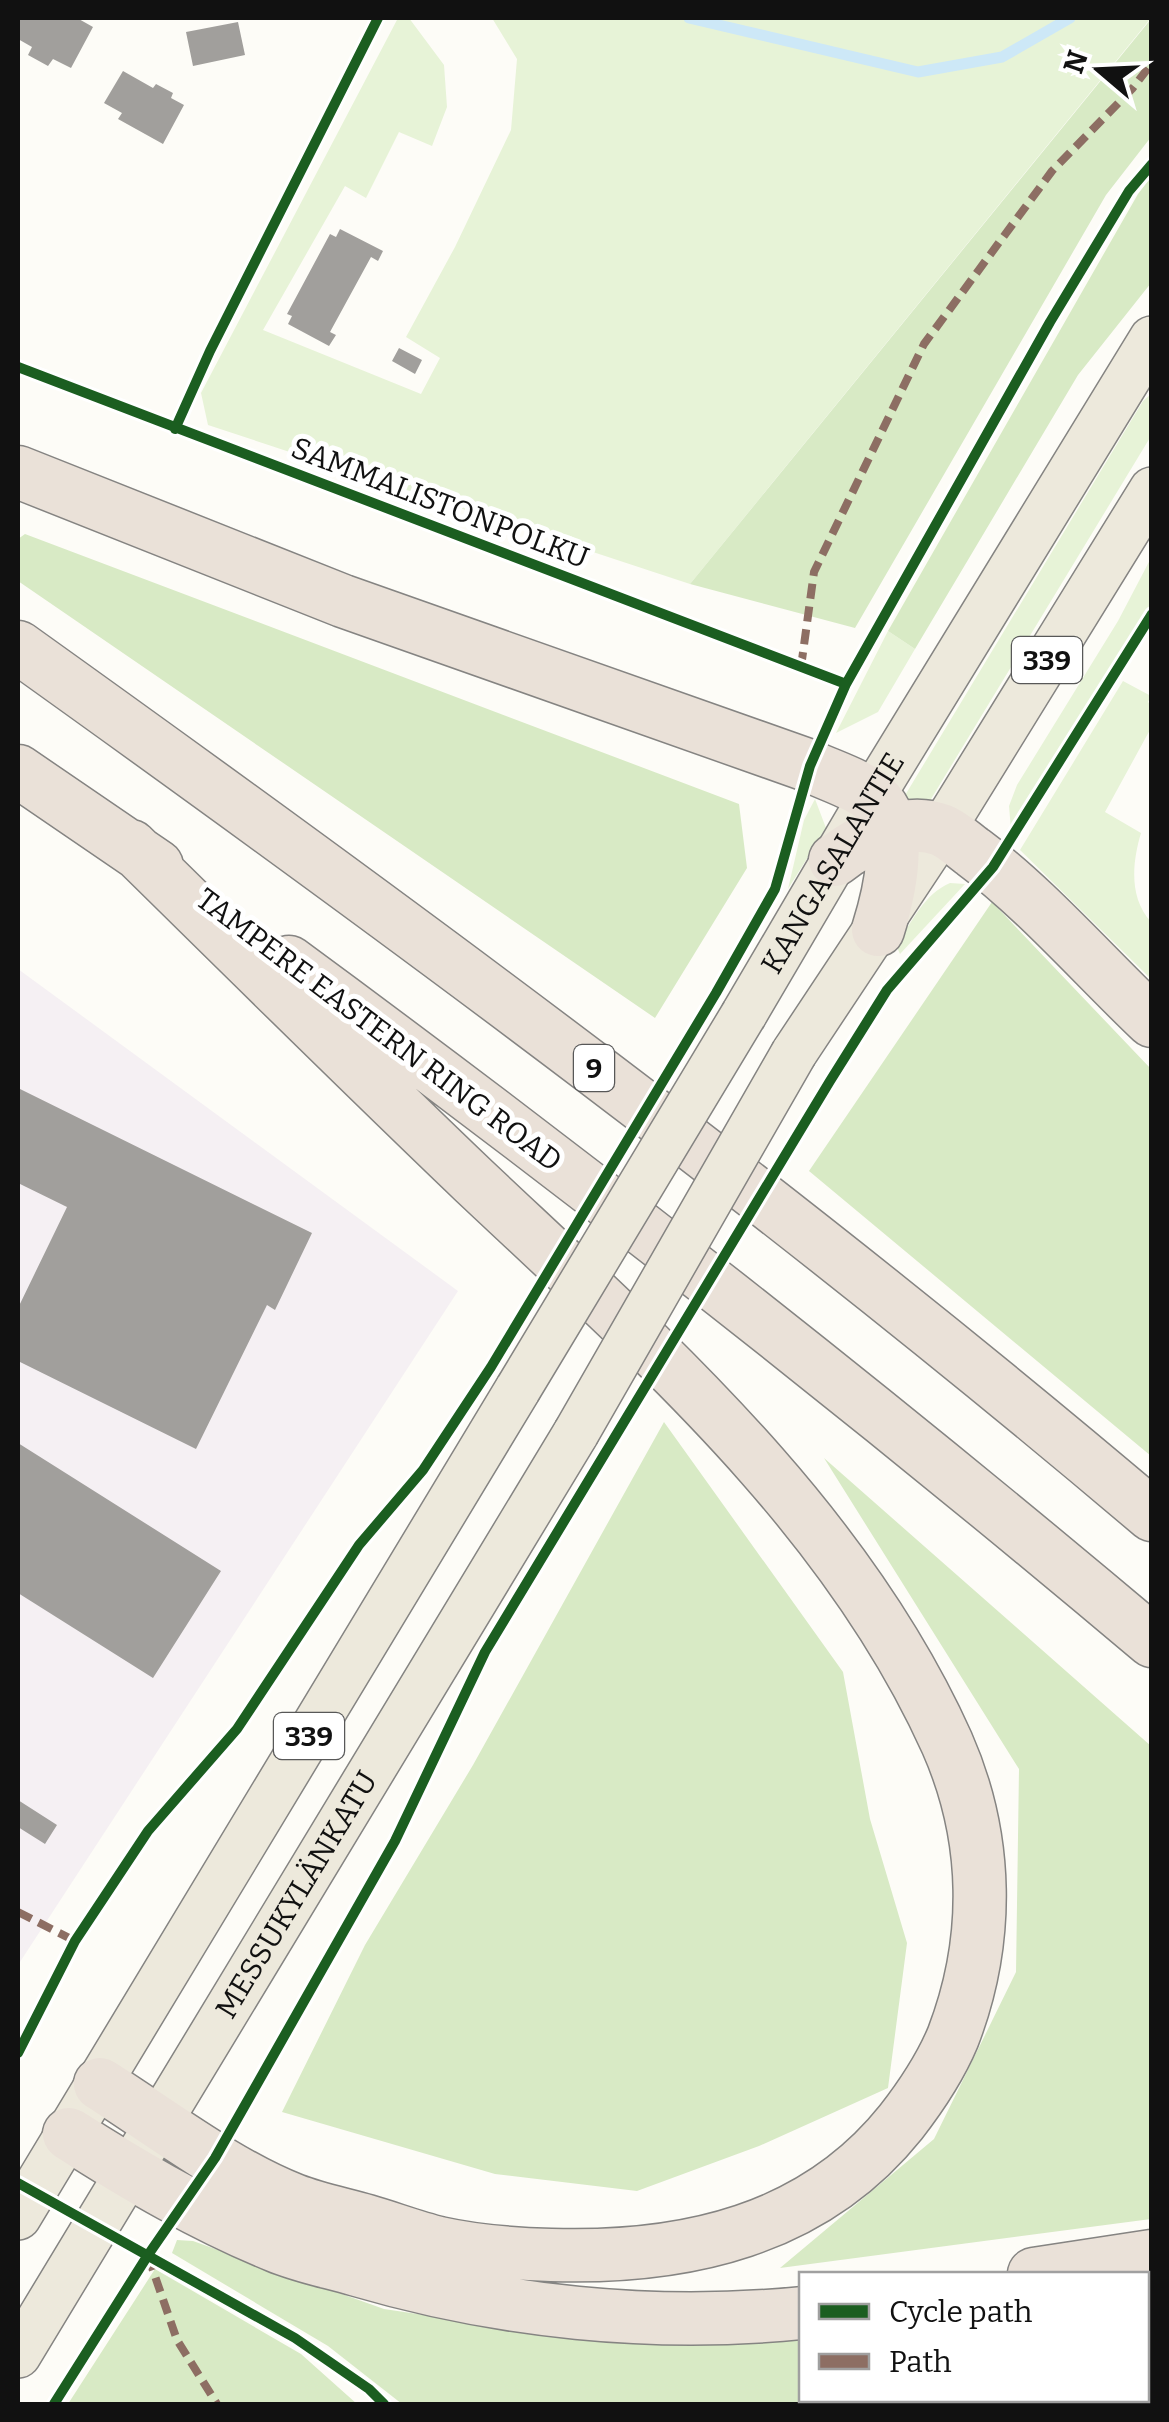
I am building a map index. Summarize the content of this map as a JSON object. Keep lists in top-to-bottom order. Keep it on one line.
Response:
{"streets":{"highway":["TAMPERE EASTERN RING ROAD","9"],"main road":["339","KANGASALANTIE","MESSUKYLÄNKATU"],"cycle path":["SAMMALISTONPOLKU"]},"crossings":[["339","KANGASALANTIE"],["339","MESSUKYLÄNKATU"]],"legend":["Cycle path","Path"],"north":"left"}
